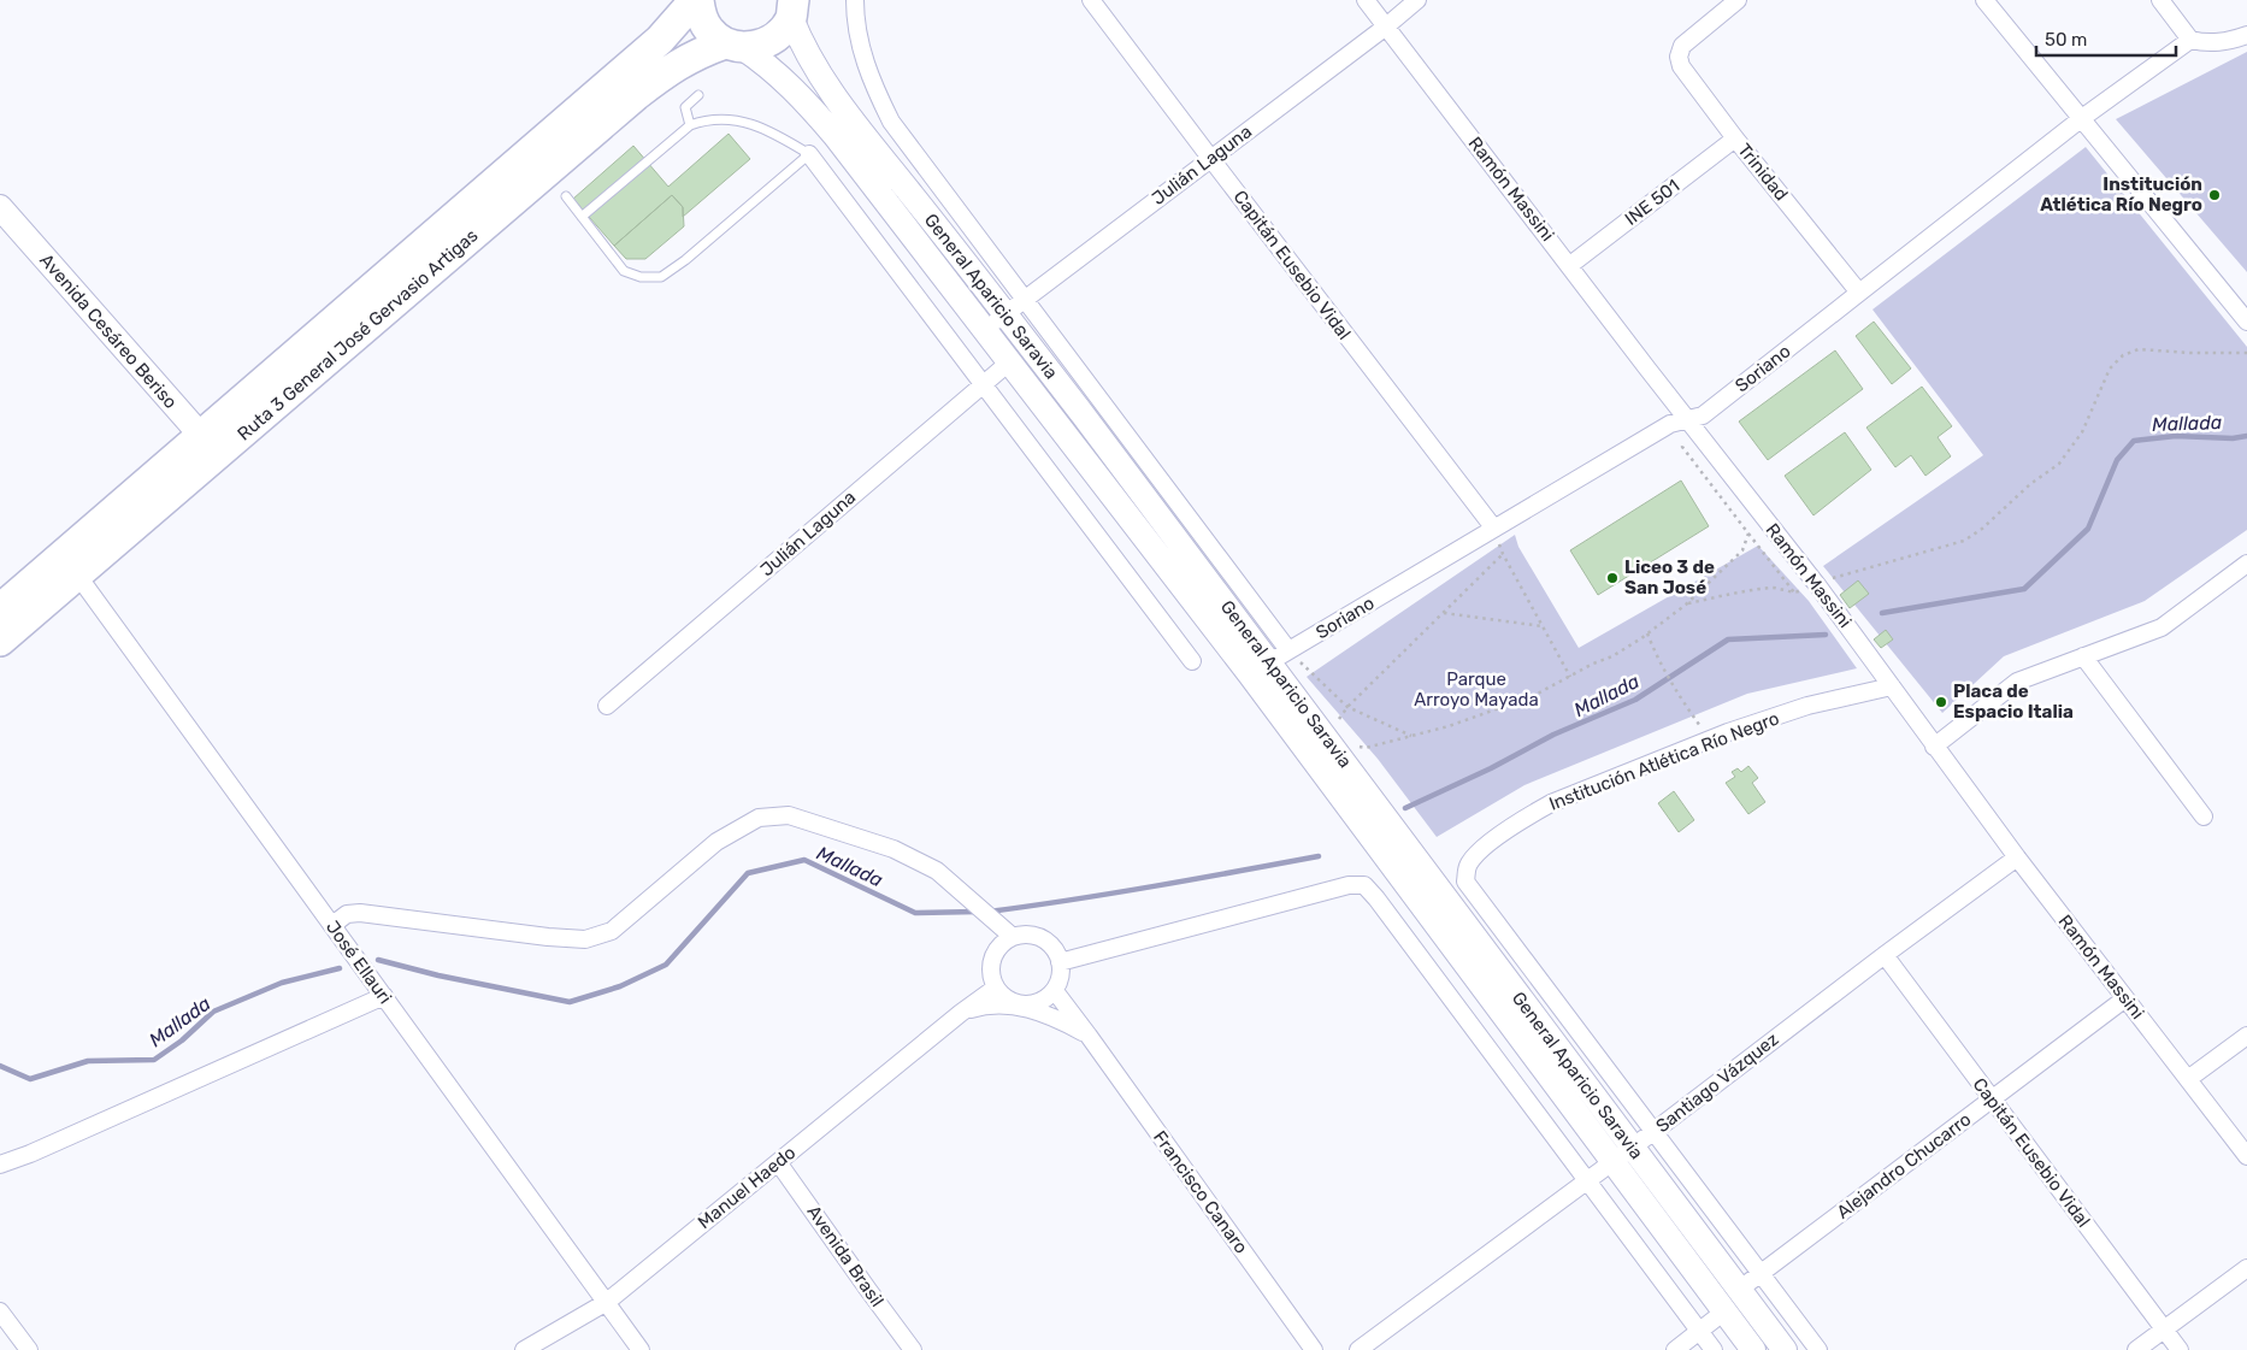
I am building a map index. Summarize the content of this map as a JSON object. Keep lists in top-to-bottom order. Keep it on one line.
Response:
{"streets":{"highway":["Ruta 3 General José Gervasio Artigas"],"main road":["General Aparicio Saravia","Avenida Cesáreo Beriso"],"street":["Julián Laguna","Trinidad","Ramón Massini","INE 501","Capitán Eusebio Vidal","Soriano","Institución Atlética Río Negro","José Ellauri","Santiago Vázquez","Alejandro Chucarro","Manuel Haedo","Francisco Canaro","Avenida Brasil"]},"crossings":[["Julián Laguna","Ramón Massini"],["Julián Laguna","Capitán Eusebio Vidal"],["Julián Laguna","General Aparicio Saravia"],["Trinidad","INE 501"],["Trinidad","Soriano"],["Ramón Massini","INE 501"],["Ramón Massini","Soriano"],["Ramón Massini","Institución Atlética Río Negro"],["Ramón Massini","Santiago Vázquez"],["Ramón Massini","Alejandro Chucarro"],["Capitán Eusebio Vidal","Soriano"],["Capitán Eusebio Vidal","Santiago Vázquez"],["Capitán Eusebio Vidal","Alejandro Chucarro"],["General Aparicio Saravia","Ruta 3 General José Gervasio Artigas"],["General Aparicio Saravia","Soriano"],["General Aparicio Saravia","Institución Atlética Río Negro"],["General Aparicio Saravia","Santiago Vázquez"],["General Aparicio Saravia","Alejandro Chucarro"],["Avenida Cesáreo Beriso","Ruta 3 General José Gervasio Artigas"],["Ruta 3 General José Gervasio Artigas","José Ellauri"],["José Ellauri","Manuel Haedo"],["Manuel Haedo","Francisco Canaro"],["Manuel Haedo","Avenida Brasil"]],"water":["Mallada"],"parks":["Parque Arroyo Mayada"],"places":["Institución Atlética Río Negro","Liceo 3 de San José","Placa de Espacio Italia"],"scale_bar":"50 m"}
